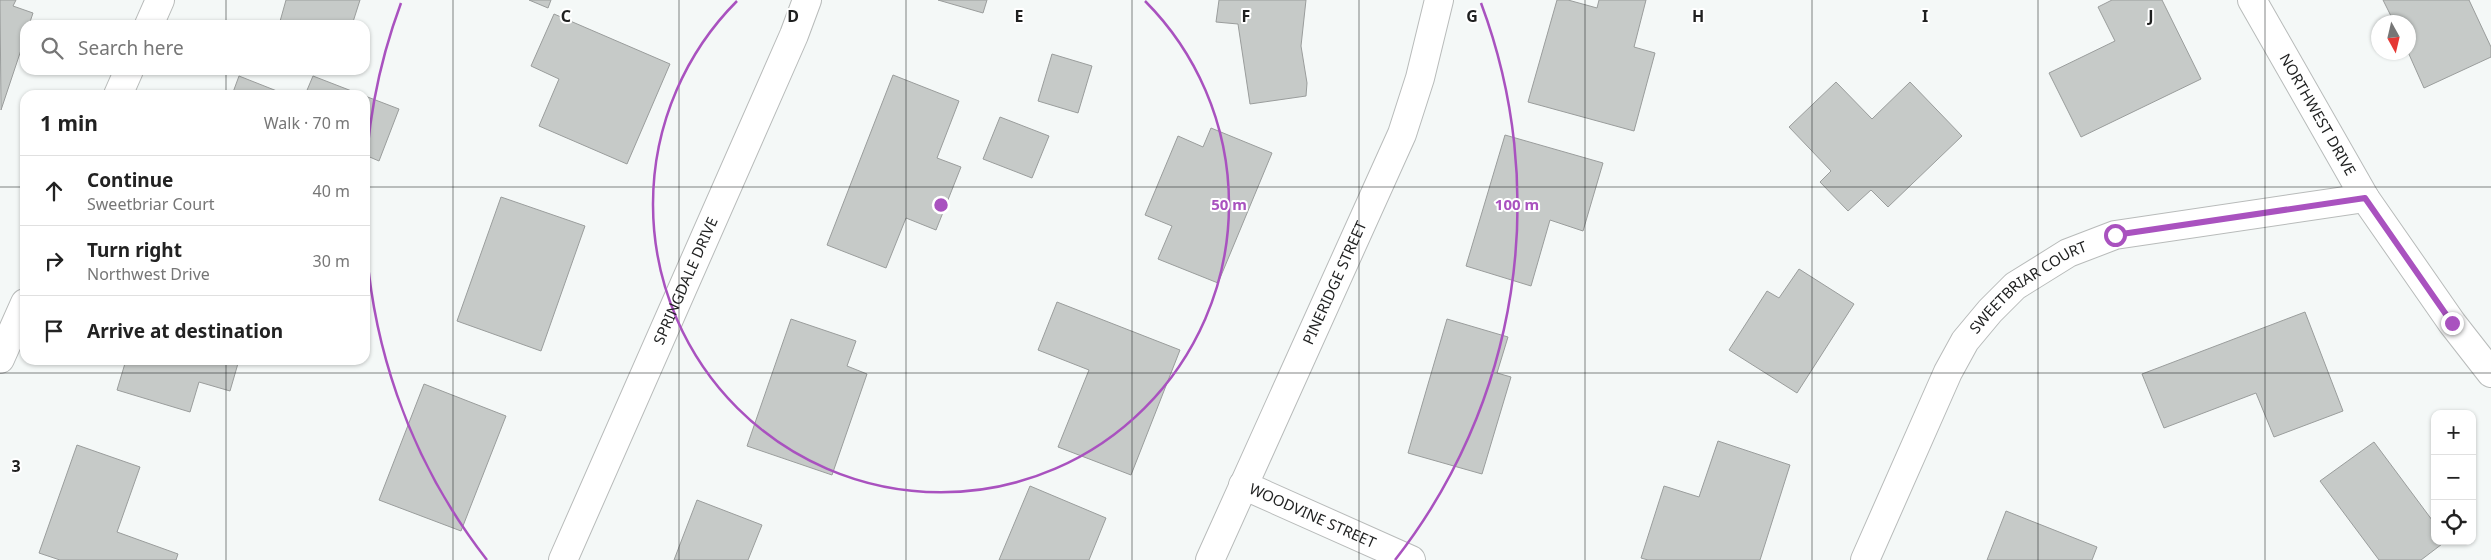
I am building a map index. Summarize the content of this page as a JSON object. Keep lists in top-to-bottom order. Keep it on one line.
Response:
{"streets":{"street":["NORTHWEST DRIVE","SPRINGDALE DRIVE","PINERIDGE STREET","SWEETBRIAR COURT","WOODVINE STREET"]},"crossings":[["NORTHWEST DRIVE","SWEETBRIAR COURT"],["PINERIDGE STREET","WOODVINE STREET"]],"north":"bottom","page":{"search":"Search here","heading":["1 min","Walk · 70 m"],"list":[["Continue","Sweetbriar Court","40 m"],["Turn right","Northwest Drive","30 m"],"Arrive at destination"],"map_buttons":["+","−"]},"grid":{"columns":["C","D","E","F","G","H","I","J"],"rows":["3"]},"rings":["50 m","100 m"]}
